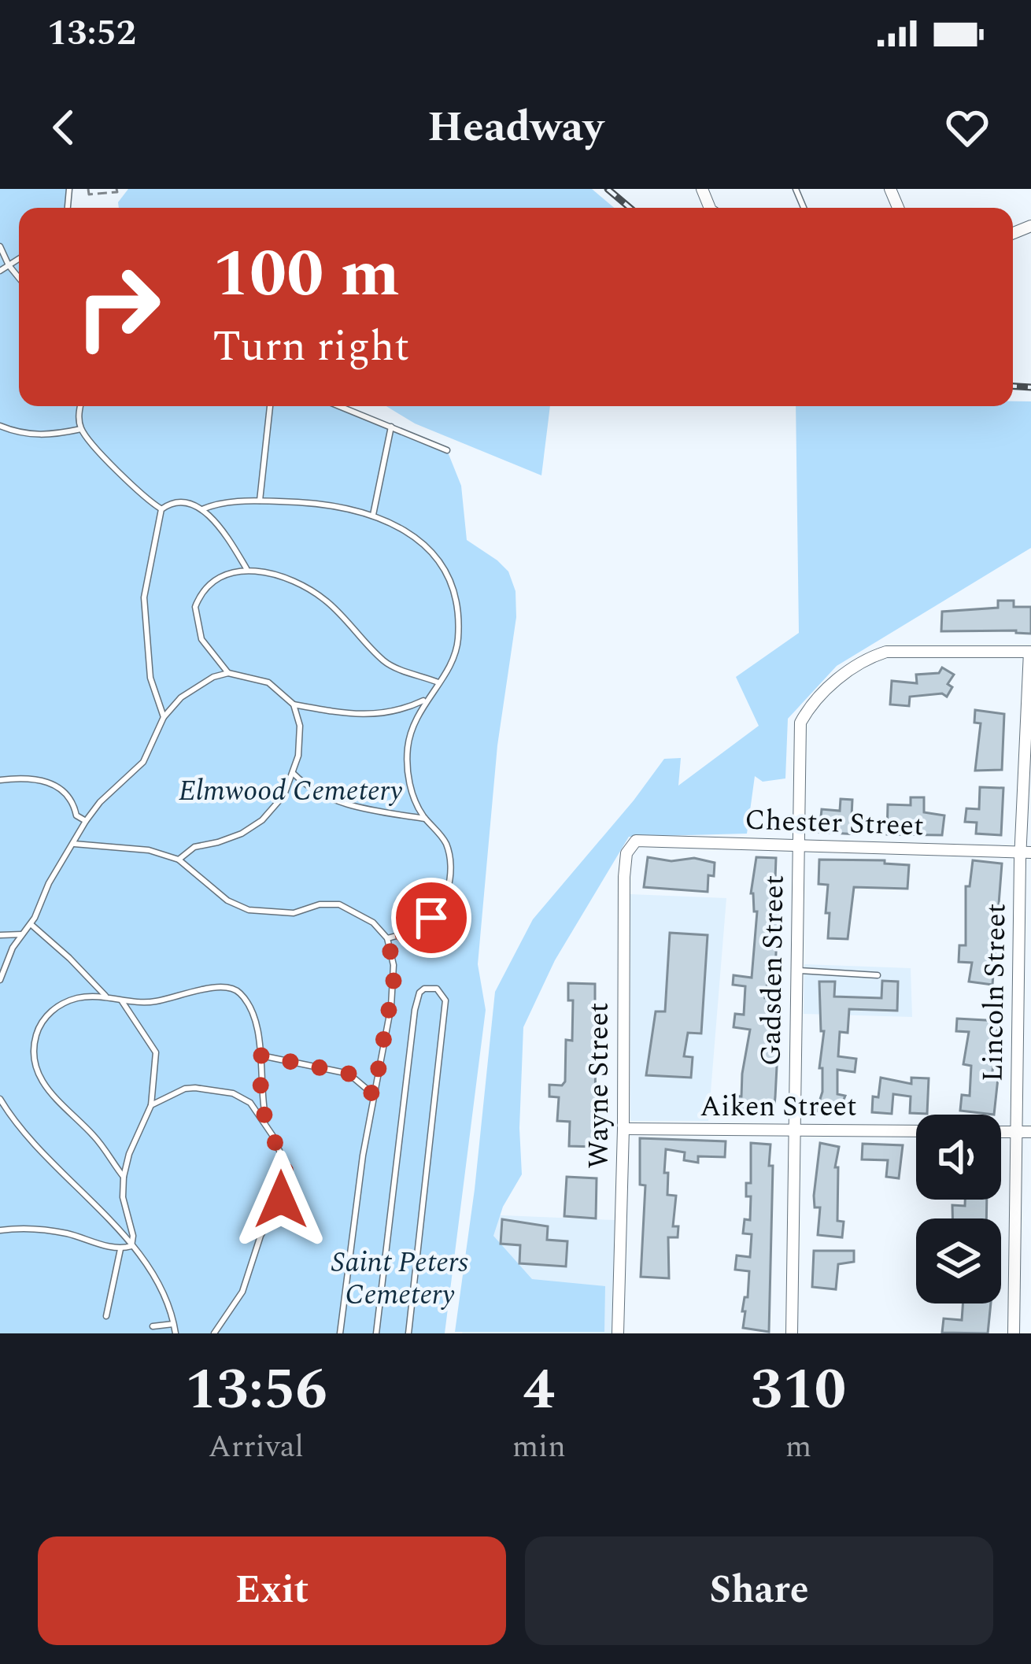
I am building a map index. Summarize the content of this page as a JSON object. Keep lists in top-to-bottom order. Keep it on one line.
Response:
{"streets":{"street":["Chester Street","Gadsden Street","Lincoln Street","Wayne Street","Aiken Street"]},"crossings":[["Chester Street","Gadsden Street"],["Chester Street","Lincoln Street"],["Chester Street","Wayne Street"],["Gadsden Street","Lincoln Street"],["Gadsden Street","Aiken Street"],["Wayne Street","Aiken Street"]],"parks":["Elmwood Cemetery","Saint Peters Cemetery"],"page":{"status":"13:52","header":"Headway","turn":["100 m","Turn right"],"eta":["13:56","Arrival","4","min","310","m"],"buttons":["Exit","Share"]}}
